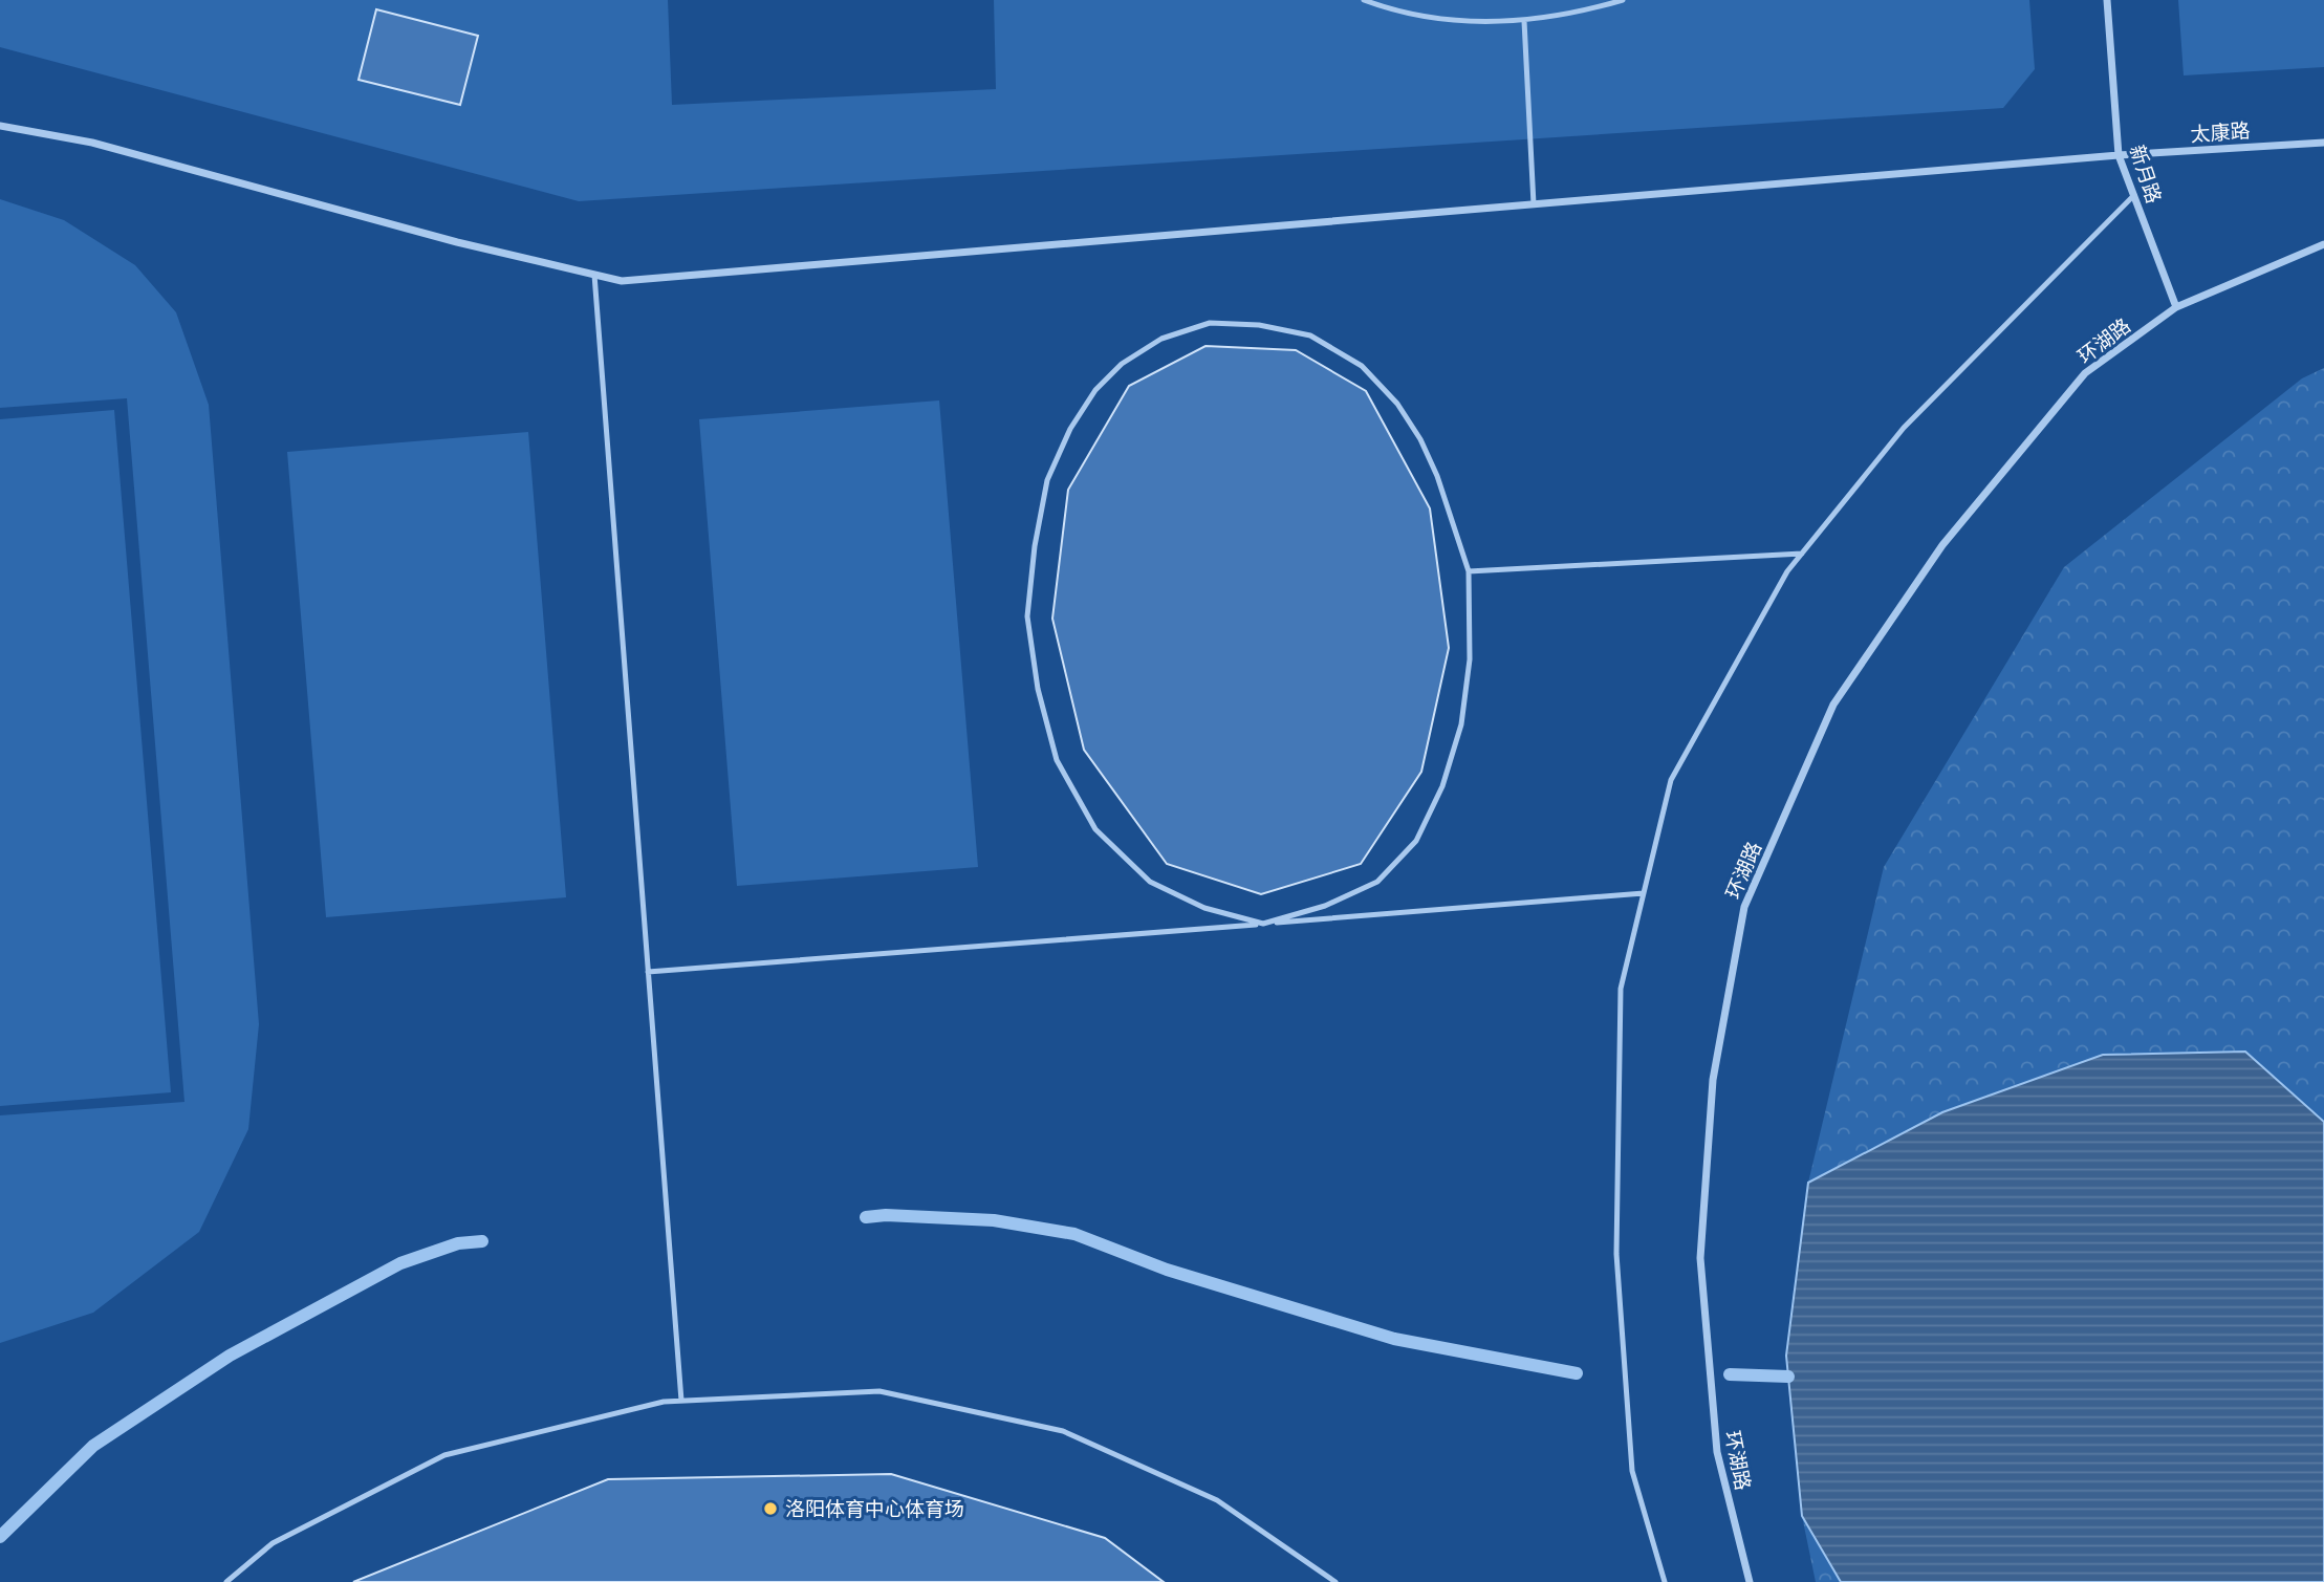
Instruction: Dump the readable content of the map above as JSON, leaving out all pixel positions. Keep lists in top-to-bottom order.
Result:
{
  "streets": {
    "street": ["太康路", "新月路", "环湖路"]
  },
  "crossings": [
    ["太康路", "新月路"],
    ["新月路", "环湖路"]
  ],
  "places": ["洛阳体育中心体育场"]
}
